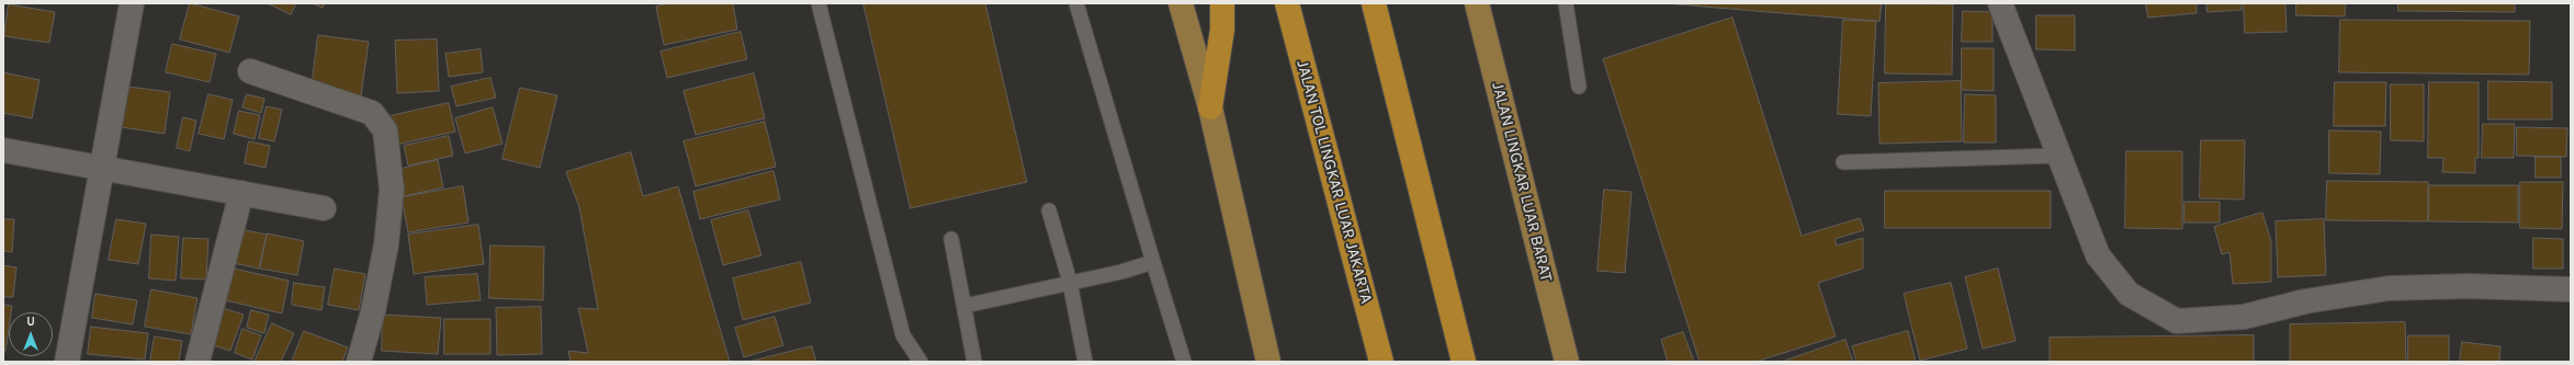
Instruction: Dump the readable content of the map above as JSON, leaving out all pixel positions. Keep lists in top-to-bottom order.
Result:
{
  "streets": {
    "highway": ["JALAN TOL LINGKAR LUAR JAKARTA"],
    "main road": ["JALAN LINGKAR LUAR BARAT"]
  },
  "north": "top"
}
